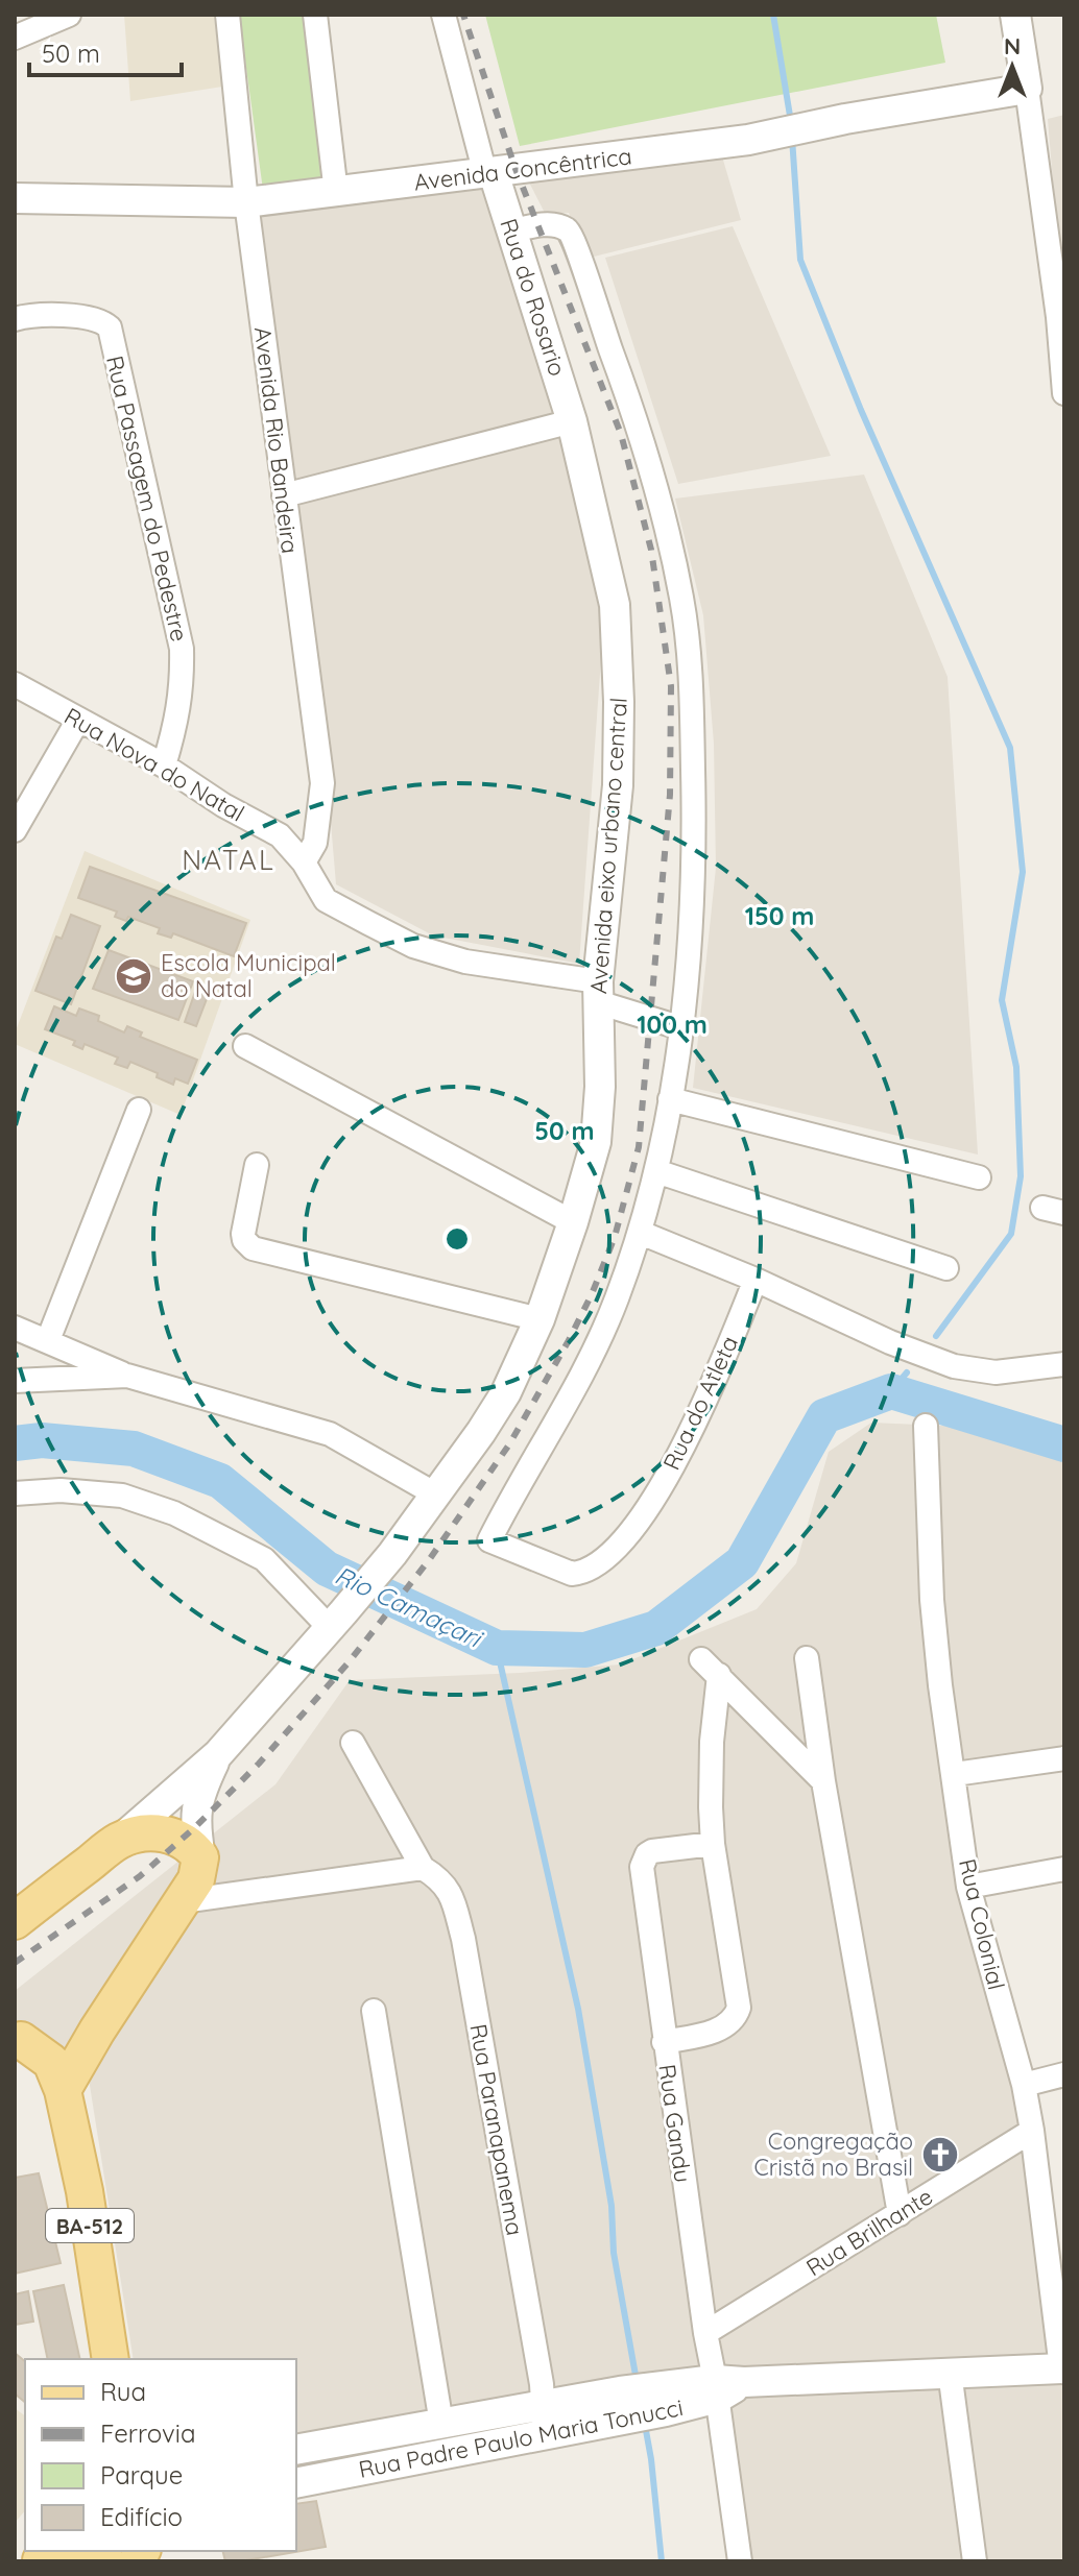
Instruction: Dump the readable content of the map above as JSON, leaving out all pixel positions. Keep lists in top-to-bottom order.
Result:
{
  "streets": {
    "main road": ["BA-512"],
    "street": [
      "Avenida Concêntrica",
      "Rua do Rosario",
      "Avenida Rio Bandeira",
      "Rua Passagem do Pedestre",
      "Rua Nova do Natal",
      "Avenida eixo urbano central",
      "Rua do Atleta",
      "Rua Colonial",
      "Rua Gandu",
      "Rua Paranapanema",
      "Rua Brilhante",
      "Rua Padre Paulo Maria Tonucci"
    ]
  },
  "crossings": [
    ["Avenida Concêntrica", "Rua do Rosario"],
    ["Avenida Concêntrica", "Avenida Rio Bandeira"],
    ["Rua do Rosario", "Avenida eixo urbano central"],
    ["Avenida Rio Bandeira", "Rua Nova do Natal"],
    ["Rua Passagem do Pedestre", "Rua Nova do Natal"],
    ["Rua Nova do Natal", "Avenida eixo urbano central"],
    ["Rua Colonial", "Rua Brilhante"],
    ["Rua Colonial", "Rua Padre Paulo Maria Tonucci"],
    ["Rua Gandu", "Rua Brilhante"],
    ["Rua Gandu", "Rua Padre Paulo Maria Tonucci"],
    ["Rua Paranapanema", "Rua Padre Paulo Maria Tonucci"]
  ],
  "districts": ["NATAL"],
  "water": ["Rio Camaçari"],
  "places": {
    "school or university": ["Escola Municipal do Natal"],
    "church": ["Congregação Cristã no Brasil"]
  },
  "legend": [
    "Rua",
    "Ferrovia",
    "Parque",
    "Edifício"
  ],
  "scale_bar": "50 m",
  "north": "top",
  "rings": ["150 m", "100 m", "50 m"]
}
